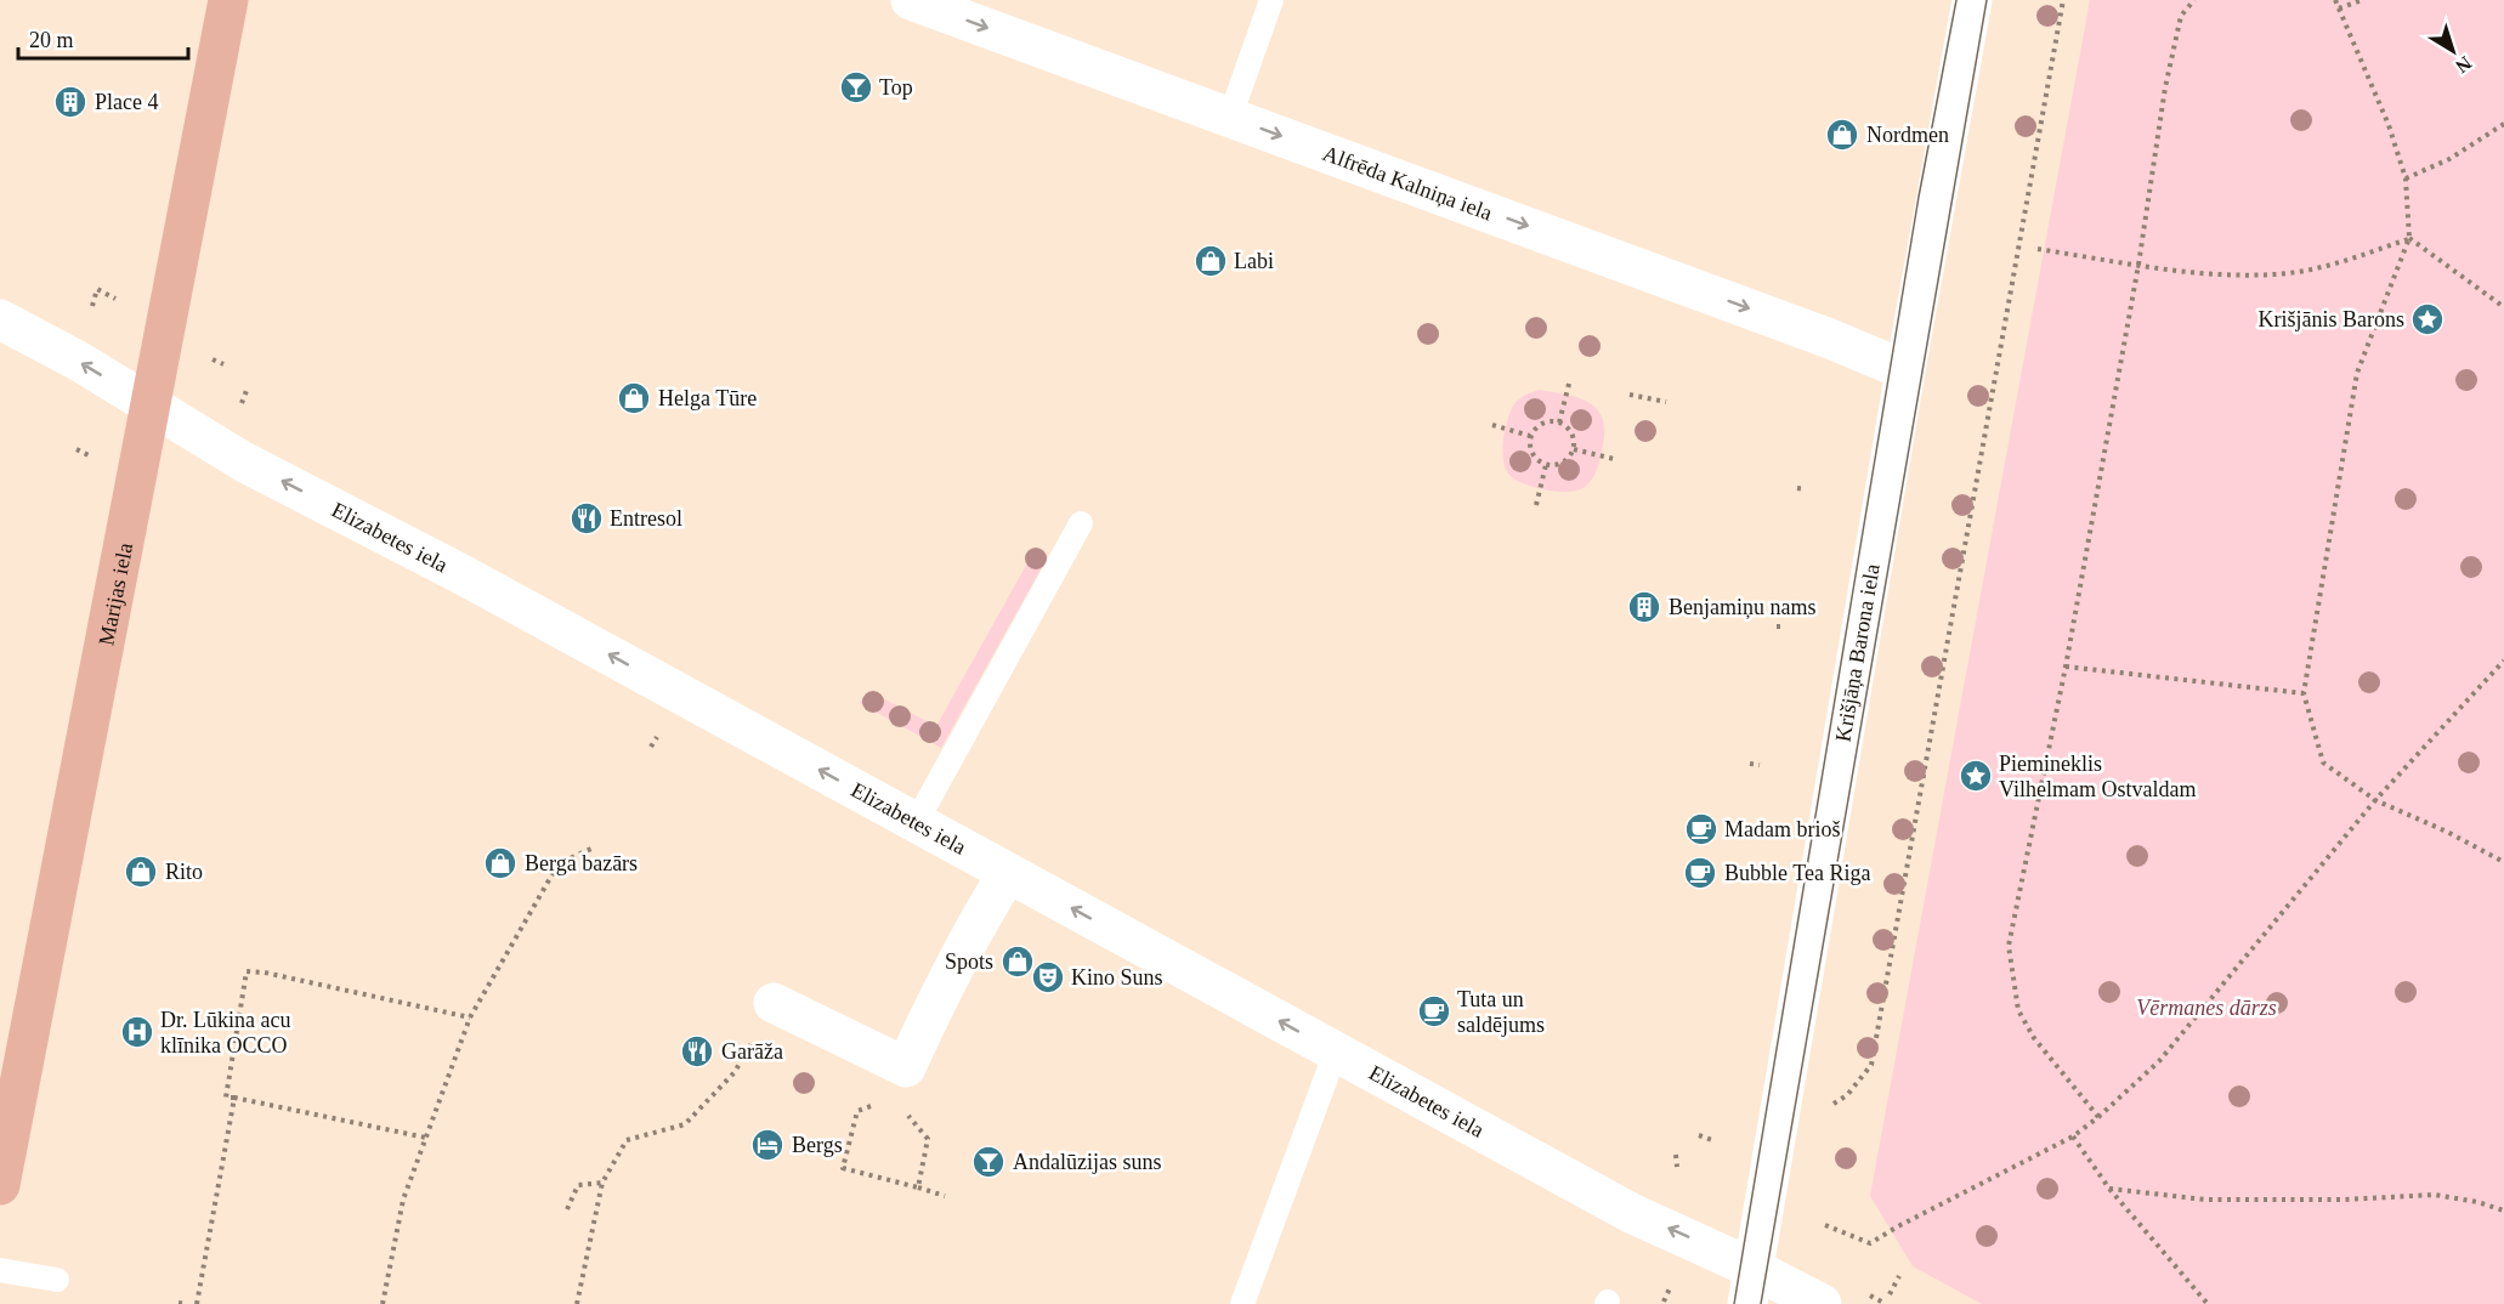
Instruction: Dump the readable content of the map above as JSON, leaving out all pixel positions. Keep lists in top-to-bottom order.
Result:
{
  "streets": {
    "main road": ["Marijas iela"],
    "street": ["Alfrēda Kalniņa iela", "Elizabetes iela", "Krišjāņa Barona iela"]
  },
  "crossings": [
    ["Alfrēda Kalniņa iela", "Krišjāņa Barona iela"],
    ["Elizabetes iela", "Marijas iela"],
    ["Elizabetes iela", "Krišjāņa Barona iela"]
  ],
  "one_way": ["Alfrēda Kalniņa iela", "Elizabetes iela"],
  "parks": ["Vērmanes dārzs"],
  "places": {
    "bar": ["Top", "Andalūzijas suns"],
    "building": ["Place 4", "Benjamiņu nams"],
    "shop": [
      "Nordmen",
      "Labi",
      "Helga Tūre",
      "Berga bazārs",
      "Rito",
      "Spots"
    ],
    "place": ["Krišjānis Barons", "Piemineklis Vilhelmam Ostvaldam"],
    "restaurant": ["Entresol", "Garāža"],
    "cafe": ["Madam brioš", "Bubble Tea Riga", "Tuta un saldējums"],
    "theatre": ["Kino Suns"],
    "hospital": ["Dr. Lūkina acu klīnika OCCO"],
    "hotel": ["Bergs"]
  },
  "scale_bar": "20 m",
  "north": "bottom right"
}
